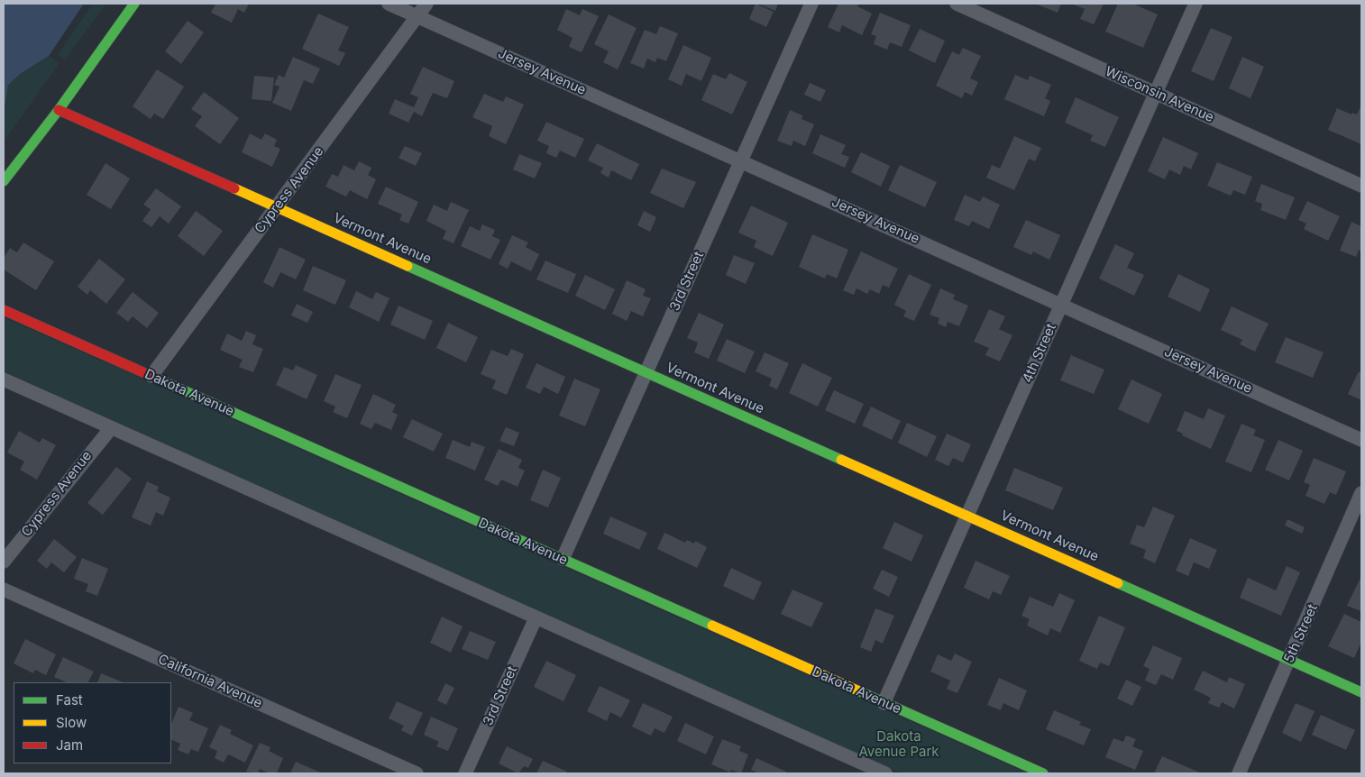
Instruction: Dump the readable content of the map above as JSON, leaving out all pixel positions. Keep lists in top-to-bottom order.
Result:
{
  "streets": {
    "street": [
      "Jersey Avenue",
      "Wisconsin Avenue",
      "Cypress Avenue",
      "Vermont Avenue",
      "3rd Street",
      "4th Street",
      "Dakota Avenue",
      "5th Street",
      "California Avenue"
    ]
  },
  "crossings": [
    ["Jersey Avenue", "Cypress Avenue"],
    ["Jersey Avenue", "3rd Street"],
    ["Jersey Avenue", "4th Street"],
    ["Wisconsin Avenue", "4th Street"],
    ["Cypress Avenue", "Vermont Avenue"],
    ["Cypress Avenue", "Dakota Avenue"],
    ["Vermont Avenue", "3rd Street"],
    ["Vermont Avenue", "4th Street"],
    ["Vermont Avenue", "5th Street"],
    ["3rd Street", "Dakota Avenue"],
    ["4th Street", "Dakota Avenue"]
  ],
  "parks": ["Dakota Avenue Park"],
  "legend": ["Fast", "Slow", "Jam"]
}
